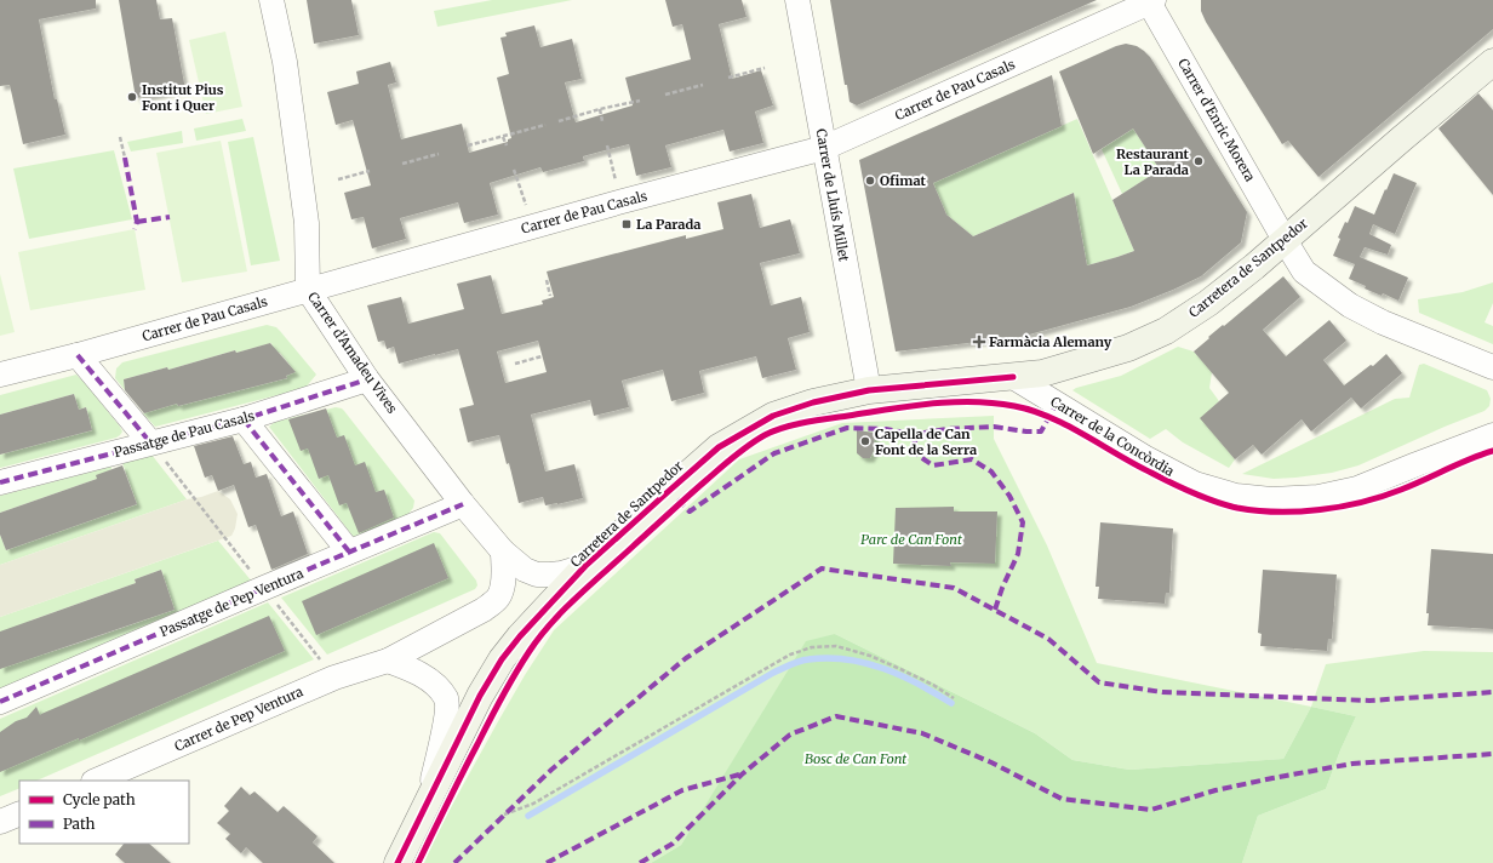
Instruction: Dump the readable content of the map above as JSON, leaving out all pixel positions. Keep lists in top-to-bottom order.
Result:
{
  "streets": {
    "street": [
      "Carrer de Pau Casals",
      "Carrer d'Enric Morera",
      "Carrer de Lluís Millet",
      "Carretera de Santpedor",
      "Carrer d'Amadeu Vives",
      "Passatge de Pau Casals",
      "Carrer de la Concòrdia",
      "Passatge de Pep Ventura",
      "Carrer de Pep Ventura"
    ]
  },
  "crossings": [
    ["Carrer de Pau Casals", "Carrer d'Enric Morera"],
    ["Carrer de Pau Casals", "Carrer de Lluís Millet"],
    ["Carrer de Pau Casals", "Carrer d'Amadeu Vives"],
    ["Carrer d'Enric Morera", "Carretera de Santpedor"],
    ["Carrer de Lluís Millet", "Carretera de Santpedor"],
    ["Carretera de Santpedor", "Carrer d'Amadeu Vives"],
    ["Carretera de Santpedor", "Carrer de la Concòrdia"],
    ["Carrer d'Amadeu Vives", "Passatge de Pau Casals"],
    ["Carrer d'Amadeu Vives", "Passatge de Pep Ventura"],
    ["Carrer d'Amadeu Vives", "Carrer de Pep Ventura"]
  ],
  "parks": ["Parc de Can Font", "Bosc de Can Font"],
  "places": {
    "other": [
      "Institut Pius Font i Quer",
      "Restaurant La Parada",
      "Ofimat",
      "Capella de Can Font de la Serra"
    ],
    "transit": ["La Parada"],
    "health": ["Farmàcia Alemany"]
  },
  "legend": ["Cycle path", "Path"]
}
